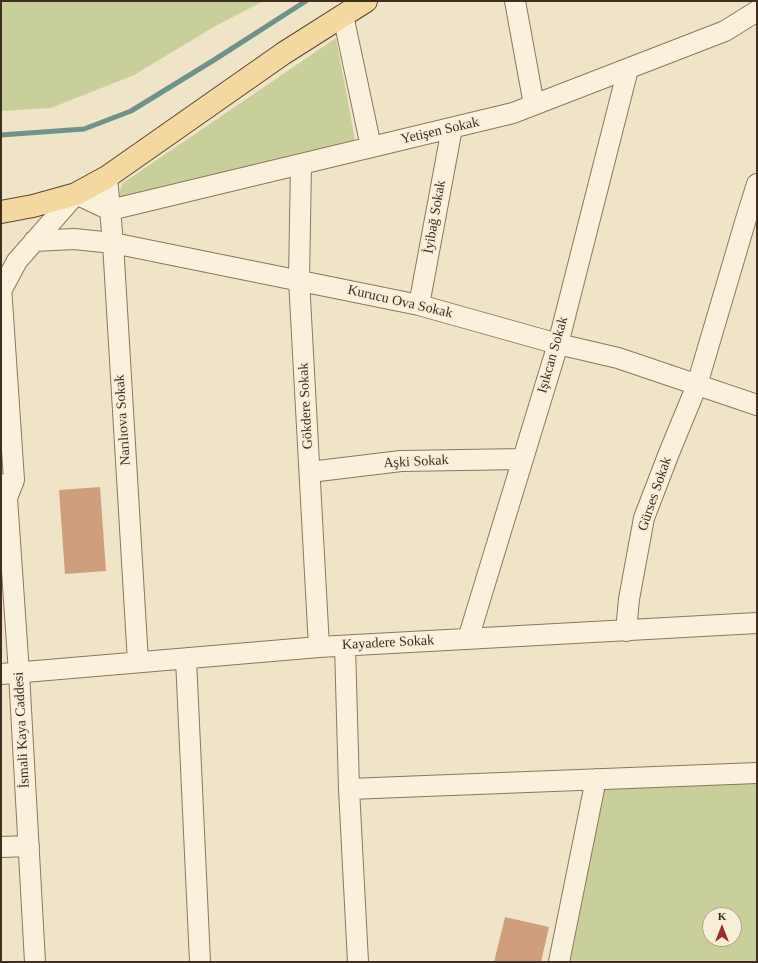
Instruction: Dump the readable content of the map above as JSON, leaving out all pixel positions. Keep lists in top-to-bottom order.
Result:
{
  "streets": {
    "street": [
      "Yetişen Sokak",
      "İyibağ Sokak",
      "Kurucu Ova Sokak",
      "Işıkcan Sokak",
      "Gökdere Sokak",
      "Narılıova Sokak",
      "Aşki Sokak",
      "Gürses Sokak",
      "Kayadere Sokak",
      "İsmali Kaya Caddesi"
    ]
  },
  "crossings": [
    ["Yetişen Sokak", "İyibağ Sokak"],
    ["Yetişen Sokak", "Işıkcan Sokak"],
    ["Yetişen Sokak", "Gökdere Sokak"],
    ["Yetişen Sokak", "Narılıova Sokak"],
    ["İyibağ Sokak", "Kurucu Ova Sokak"],
    ["Kurucu Ova Sokak", "Işıkcan Sokak"],
    ["Kurucu Ova Sokak", "Gökdere Sokak"],
    ["Kurucu Ova Sokak", "Narılıova Sokak"],
    ["Kurucu Ova Sokak", "Gürses Sokak"],
    ["Işıkcan Sokak", "Aşki Sokak"],
    ["Işıkcan Sokak", "Kayadere Sokak"],
    ["Gökdere Sokak", "Aşki Sokak"],
    ["Gökdere Sokak", "Kayadere Sokak"],
    ["Narılıova Sokak", "Kayadere Sokak"],
    ["Gürses Sokak", "Kayadere Sokak"],
    ["Kayadere Sokak", "İsmali Kaya Caddesi"]
  ],
  "north": "top"
}
